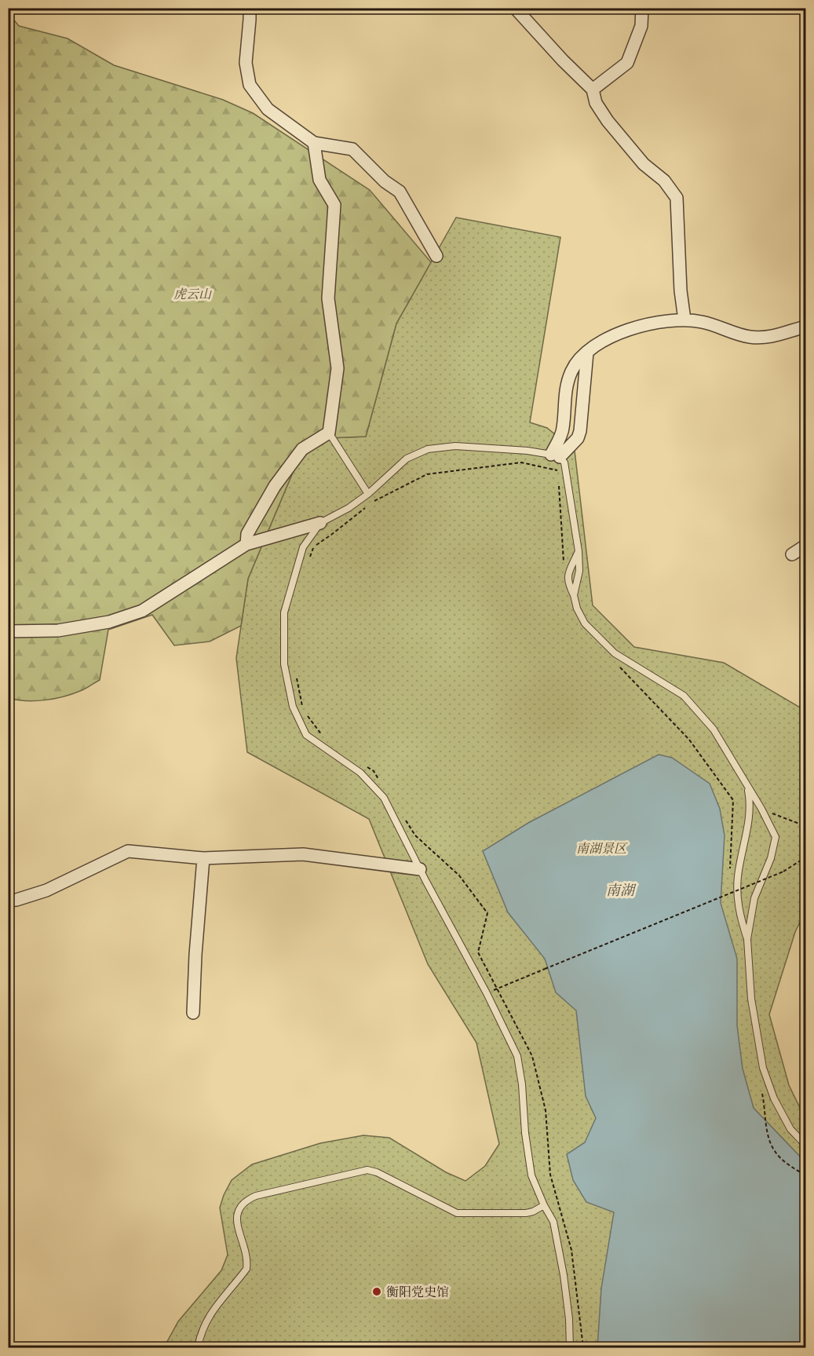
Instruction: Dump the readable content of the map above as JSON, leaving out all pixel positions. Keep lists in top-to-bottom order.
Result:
{
  "water": ["南湖"],
  "parks": ["虎云山", "南湖景区"],
  "places": ["衡阳党史馆"]
}
